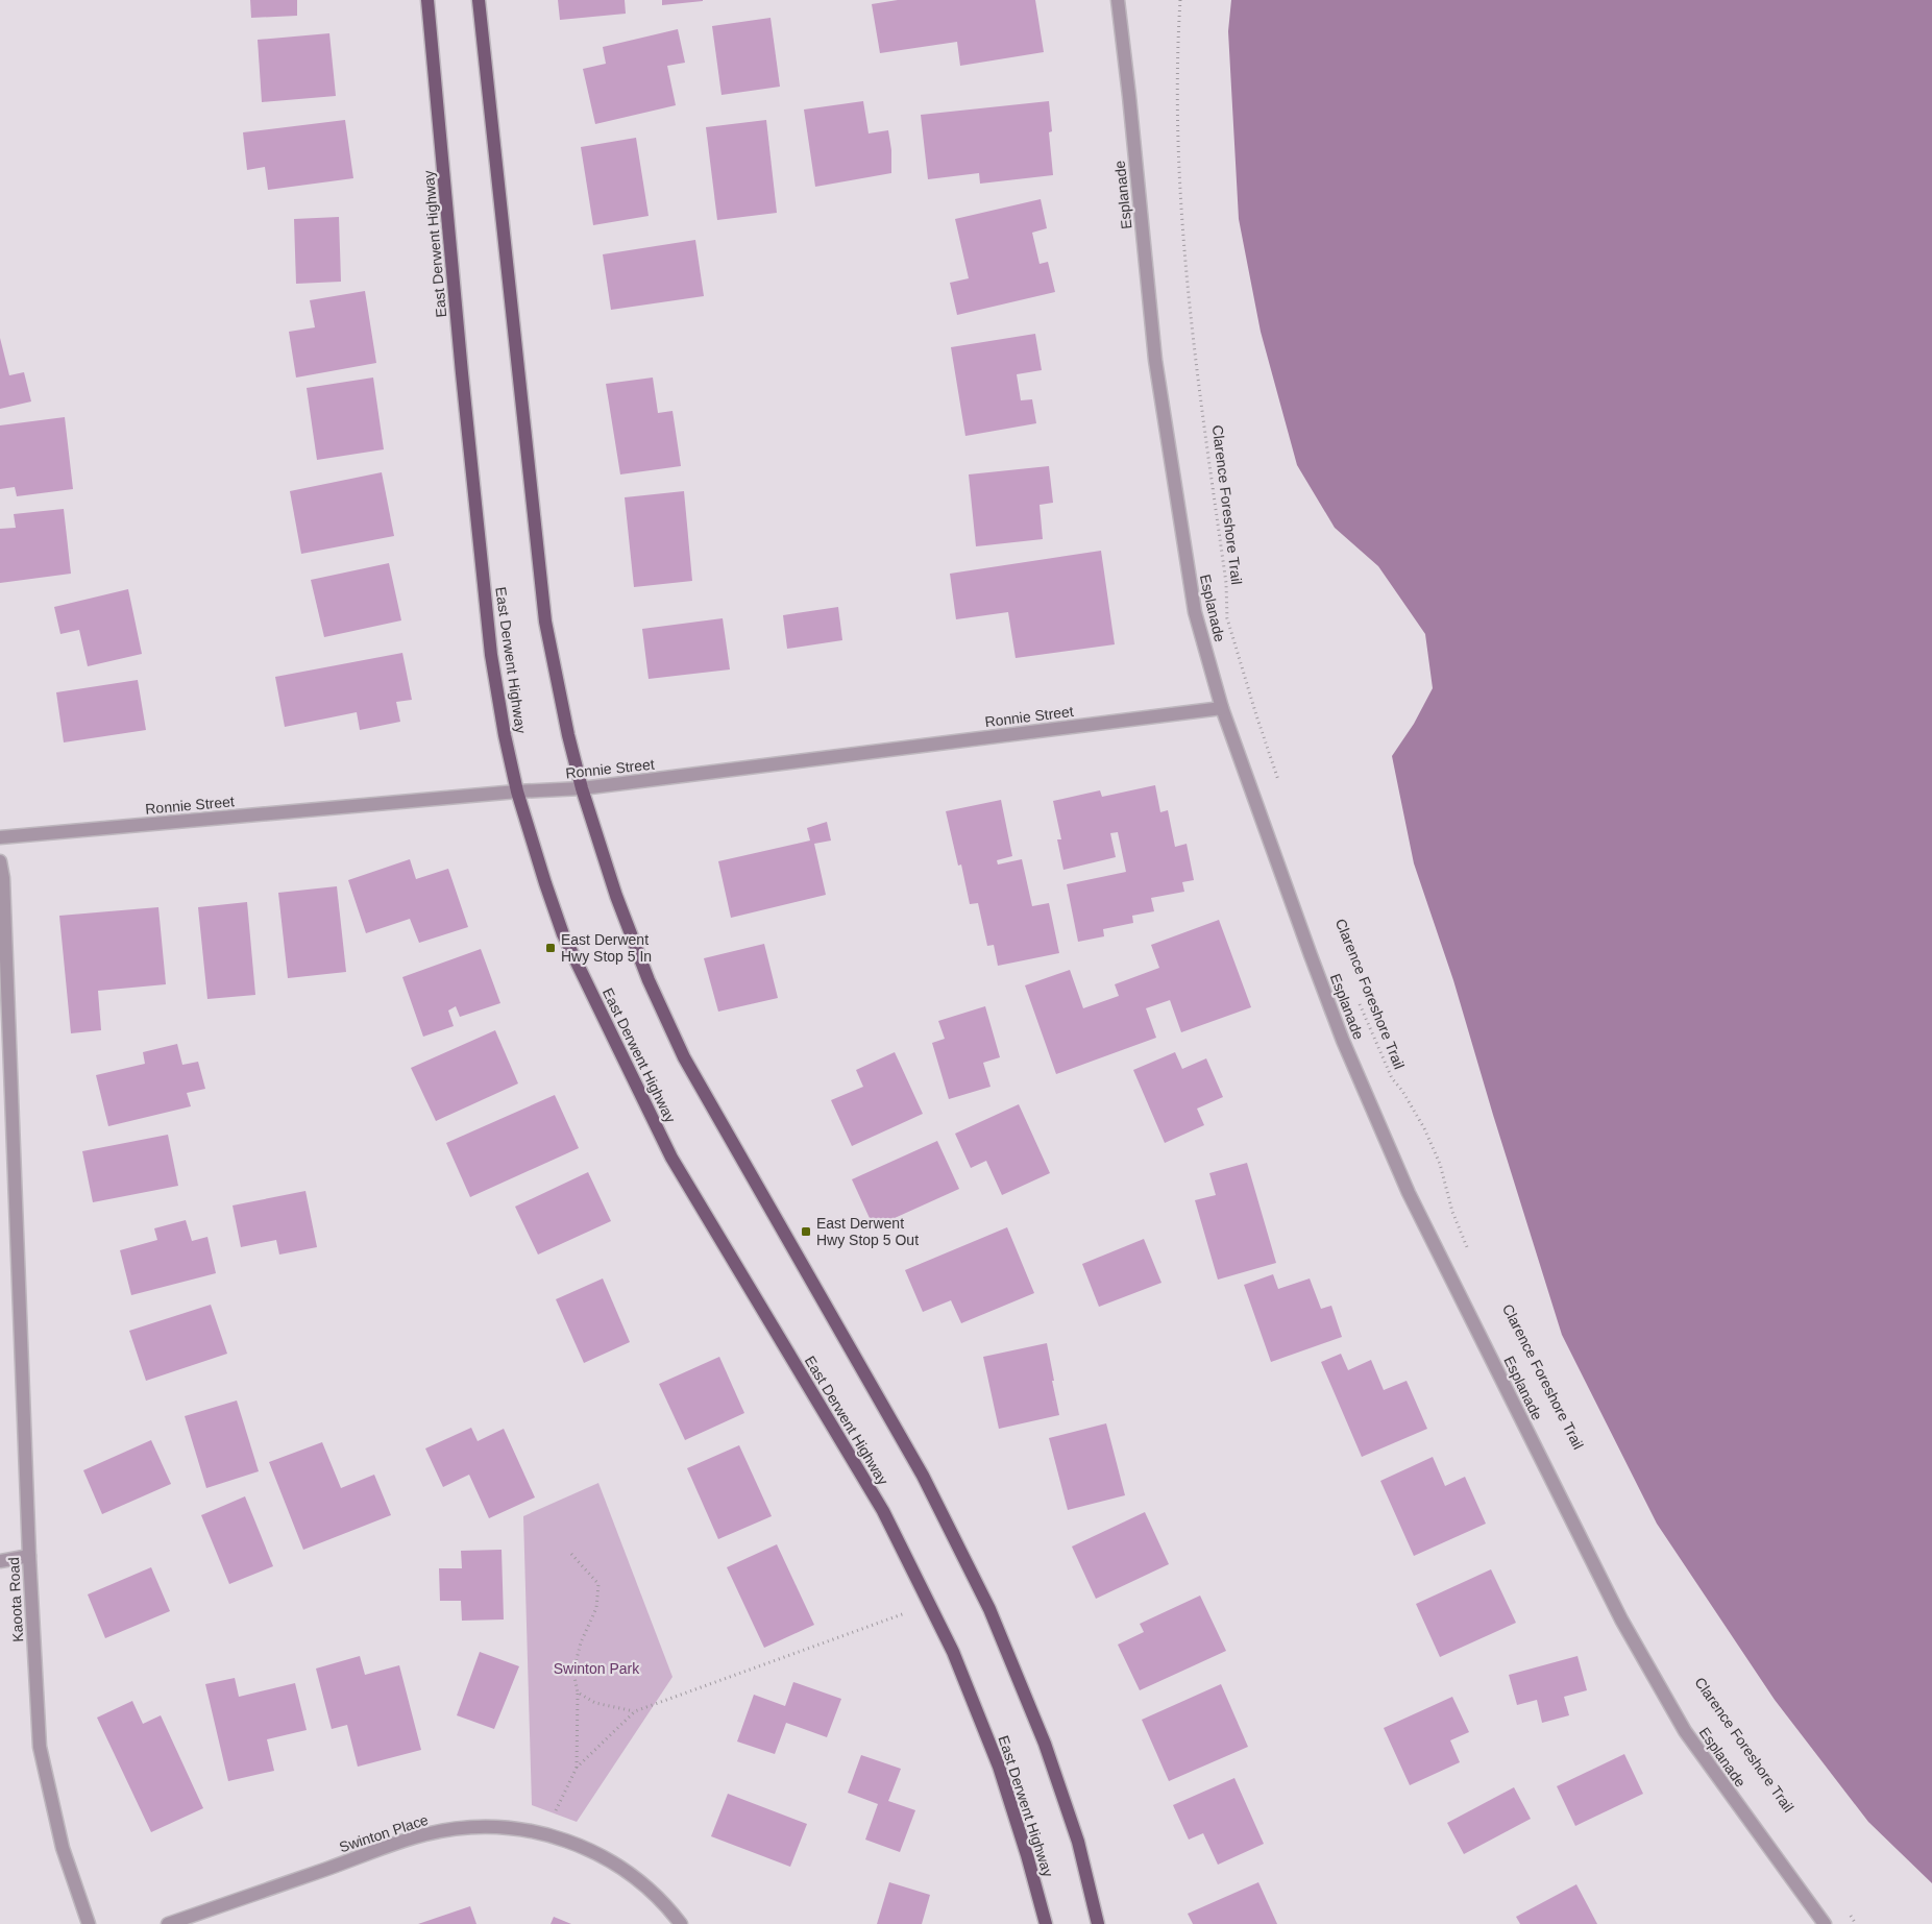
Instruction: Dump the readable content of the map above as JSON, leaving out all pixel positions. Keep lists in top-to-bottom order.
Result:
{
  "streets": {
    "main road": ["East Derwent Highway"],
    "street": [
      "Esplanade",
      "Ronnie Street",
      "Kaoota Road",
      "Swinton Place"
    ],
    "path": ["Clarence Foreshore Trail"]
  },
  "crossings": [
    ["Esplanade", "Ronnie Street"],
    ["East Derwent Highway", "Ronnie Street"]
  ],
  "parks": ["Swinton Park"],
  "places": {
    "transit": ["East Derwent Hwy Stop 5 In", "East Derwent Hwy Stop 5 Out"]
  }
}
